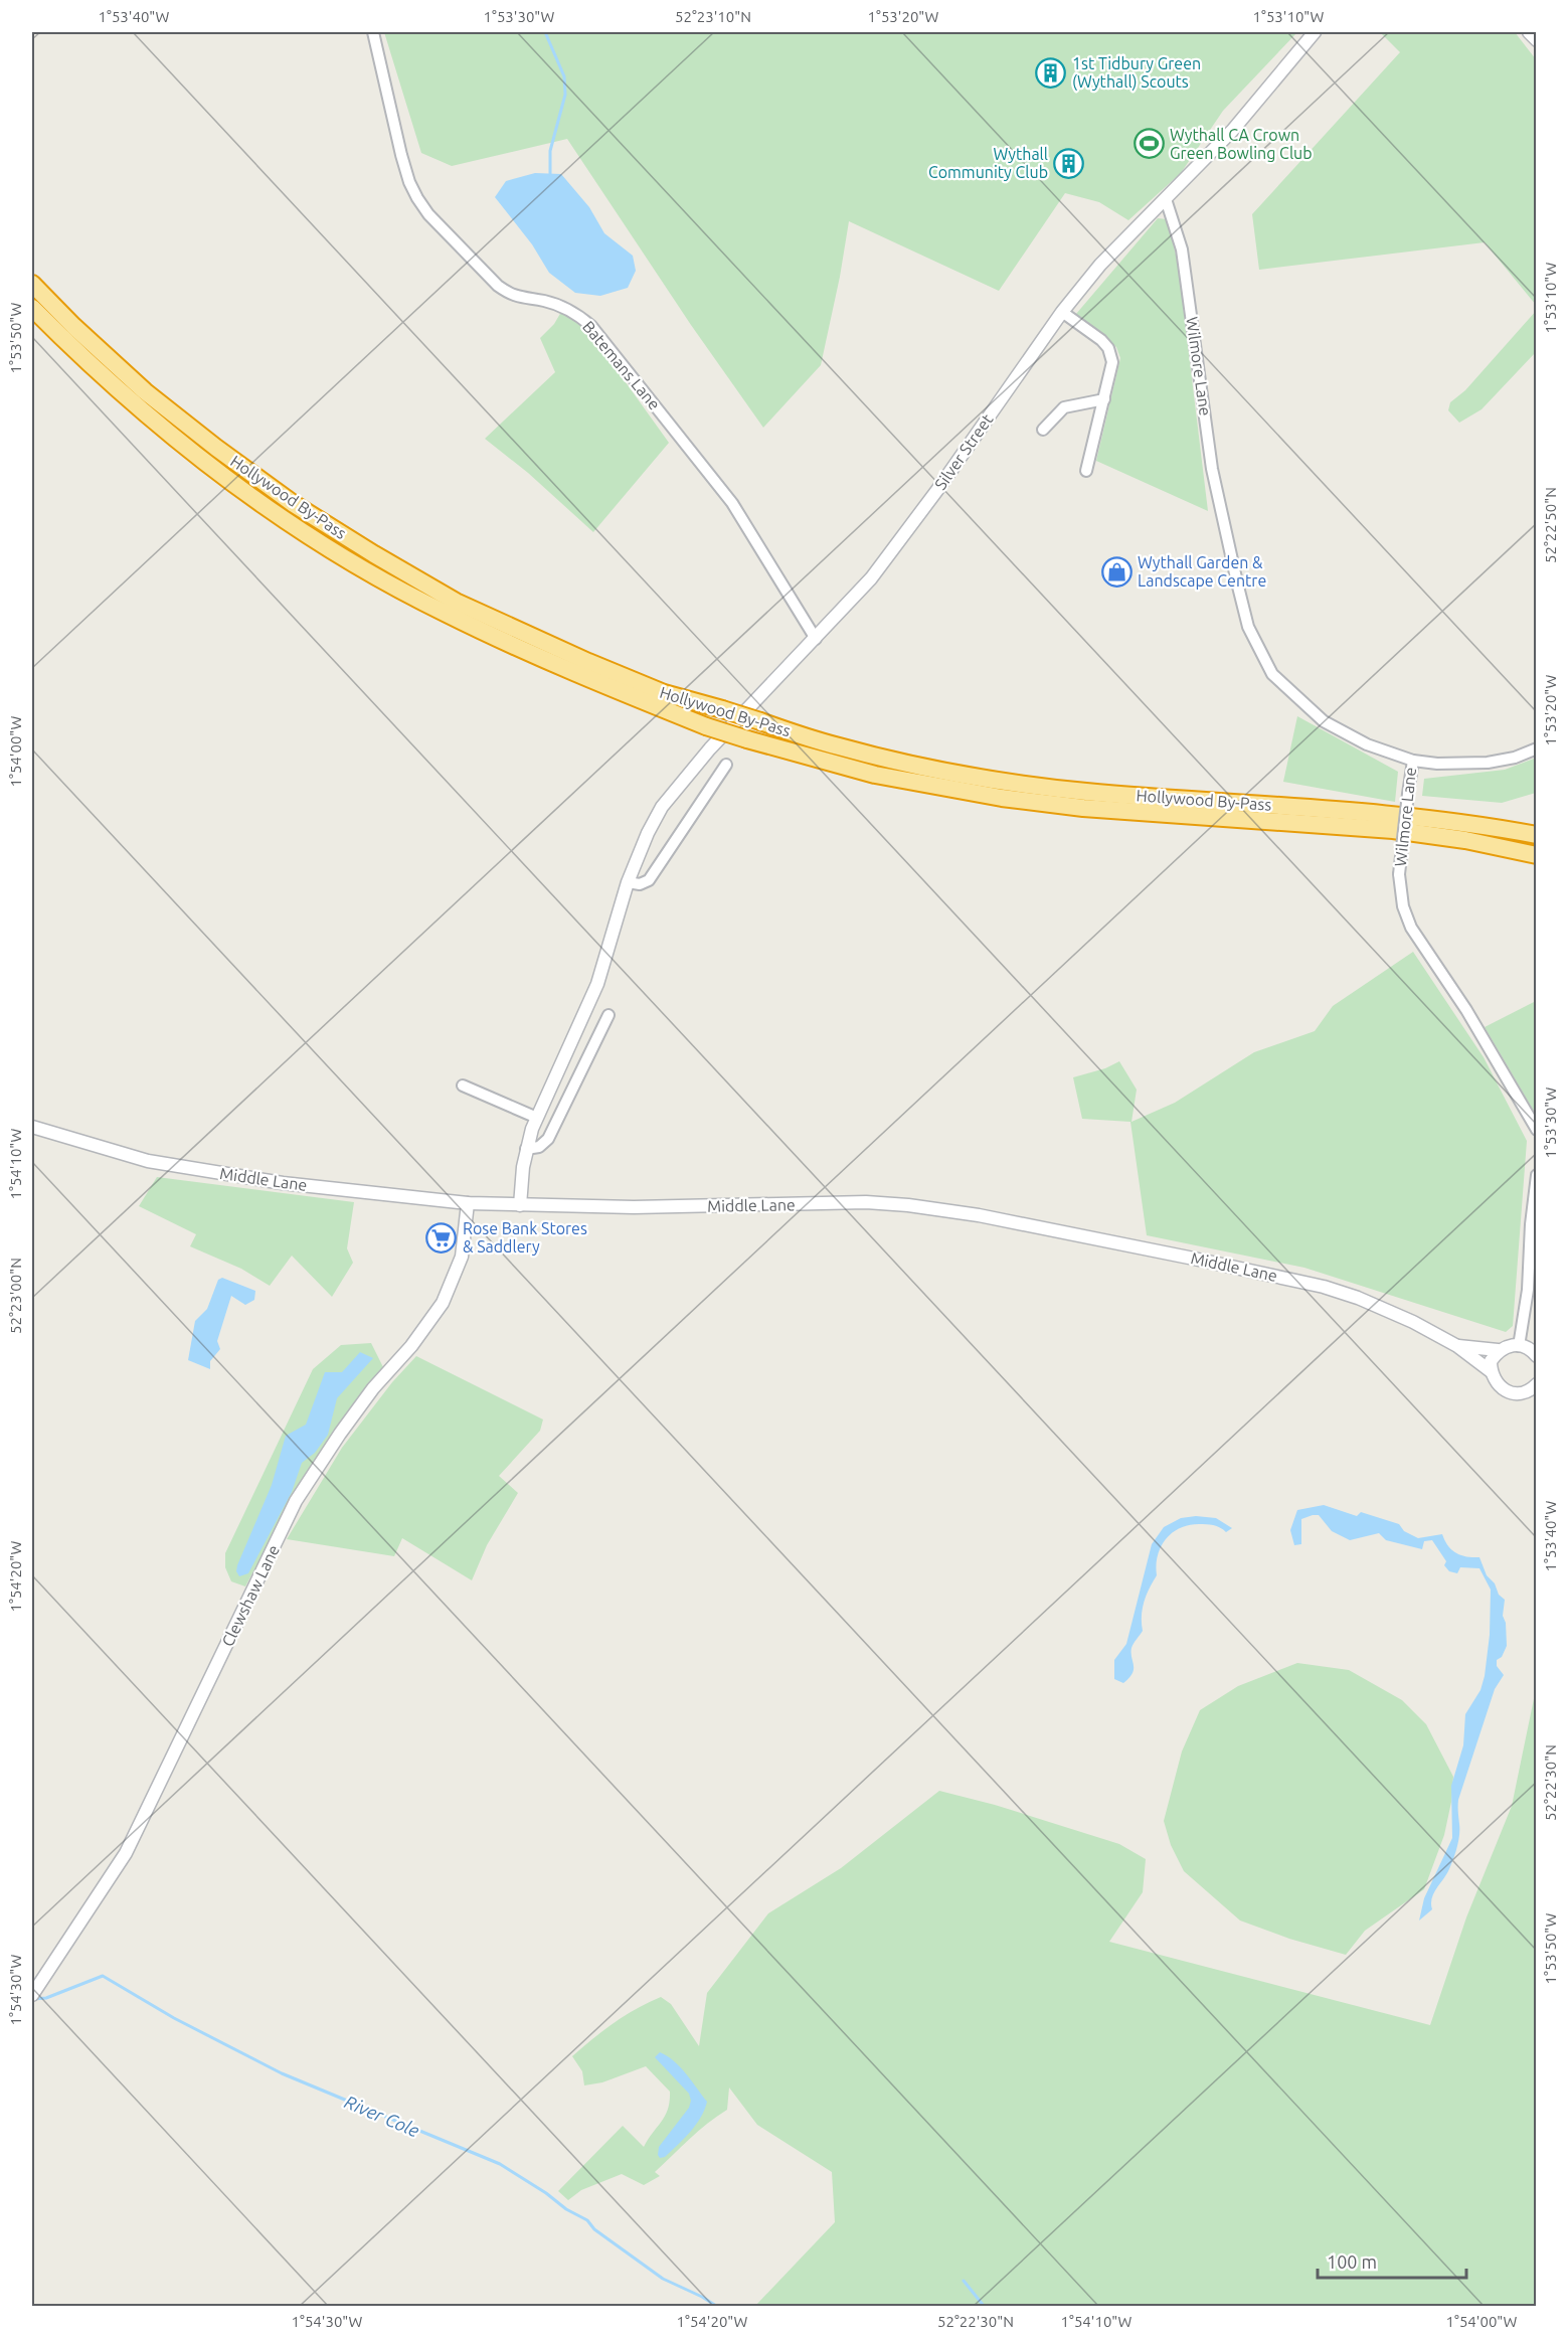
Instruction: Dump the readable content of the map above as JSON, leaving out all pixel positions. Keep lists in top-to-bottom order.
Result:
{
  "streets": {
    "highway": ["Hollywood By-Pass"],
    "street": [
      "Batemans Lane",
      "Wilmore Lane",
      "Silver Street",
      "Middle Lane",
      "Clewshaw Lane"
    ]
  },
  "crossings": [
    ["Batemans Lane", "Silver Street"],
    ["Wilmore Lane", "Silver Street"],
    ["Silver Street", "Middle Lane"],
    ["Middle Lane", "Clewshaw Lane"]
  ],
  "water": ["River Cole"],
  "places": {
    "building": ["1st Tidbury Green (Wythall) Scouts", "Wythall Community Club"],
    "sports": ["Wythall CA Crown Green Bowling Club"],
    "shop": ["Wythall Garden & Landscape Centre"],
    "supermarket": ["Rose Bank Stores & Saddlery"]
  },
  "scale_bar": "100 m",
  "coordinates": [
    "1°53'40\"W",
    "1°53'30\"W",
    "52°23'10\"N",
    "1°53'20\"W",
    "1°53'10\"W",
    "1°53'50\"W",
    "52°22'50\"N",
    "1°54'00\"W",
    "1°54'10\"W",
    "52°23'00\"N",
    "1°54'20\"W",
    "52°22'30\"N",
    "1°54'30\"W"
  ]
}
